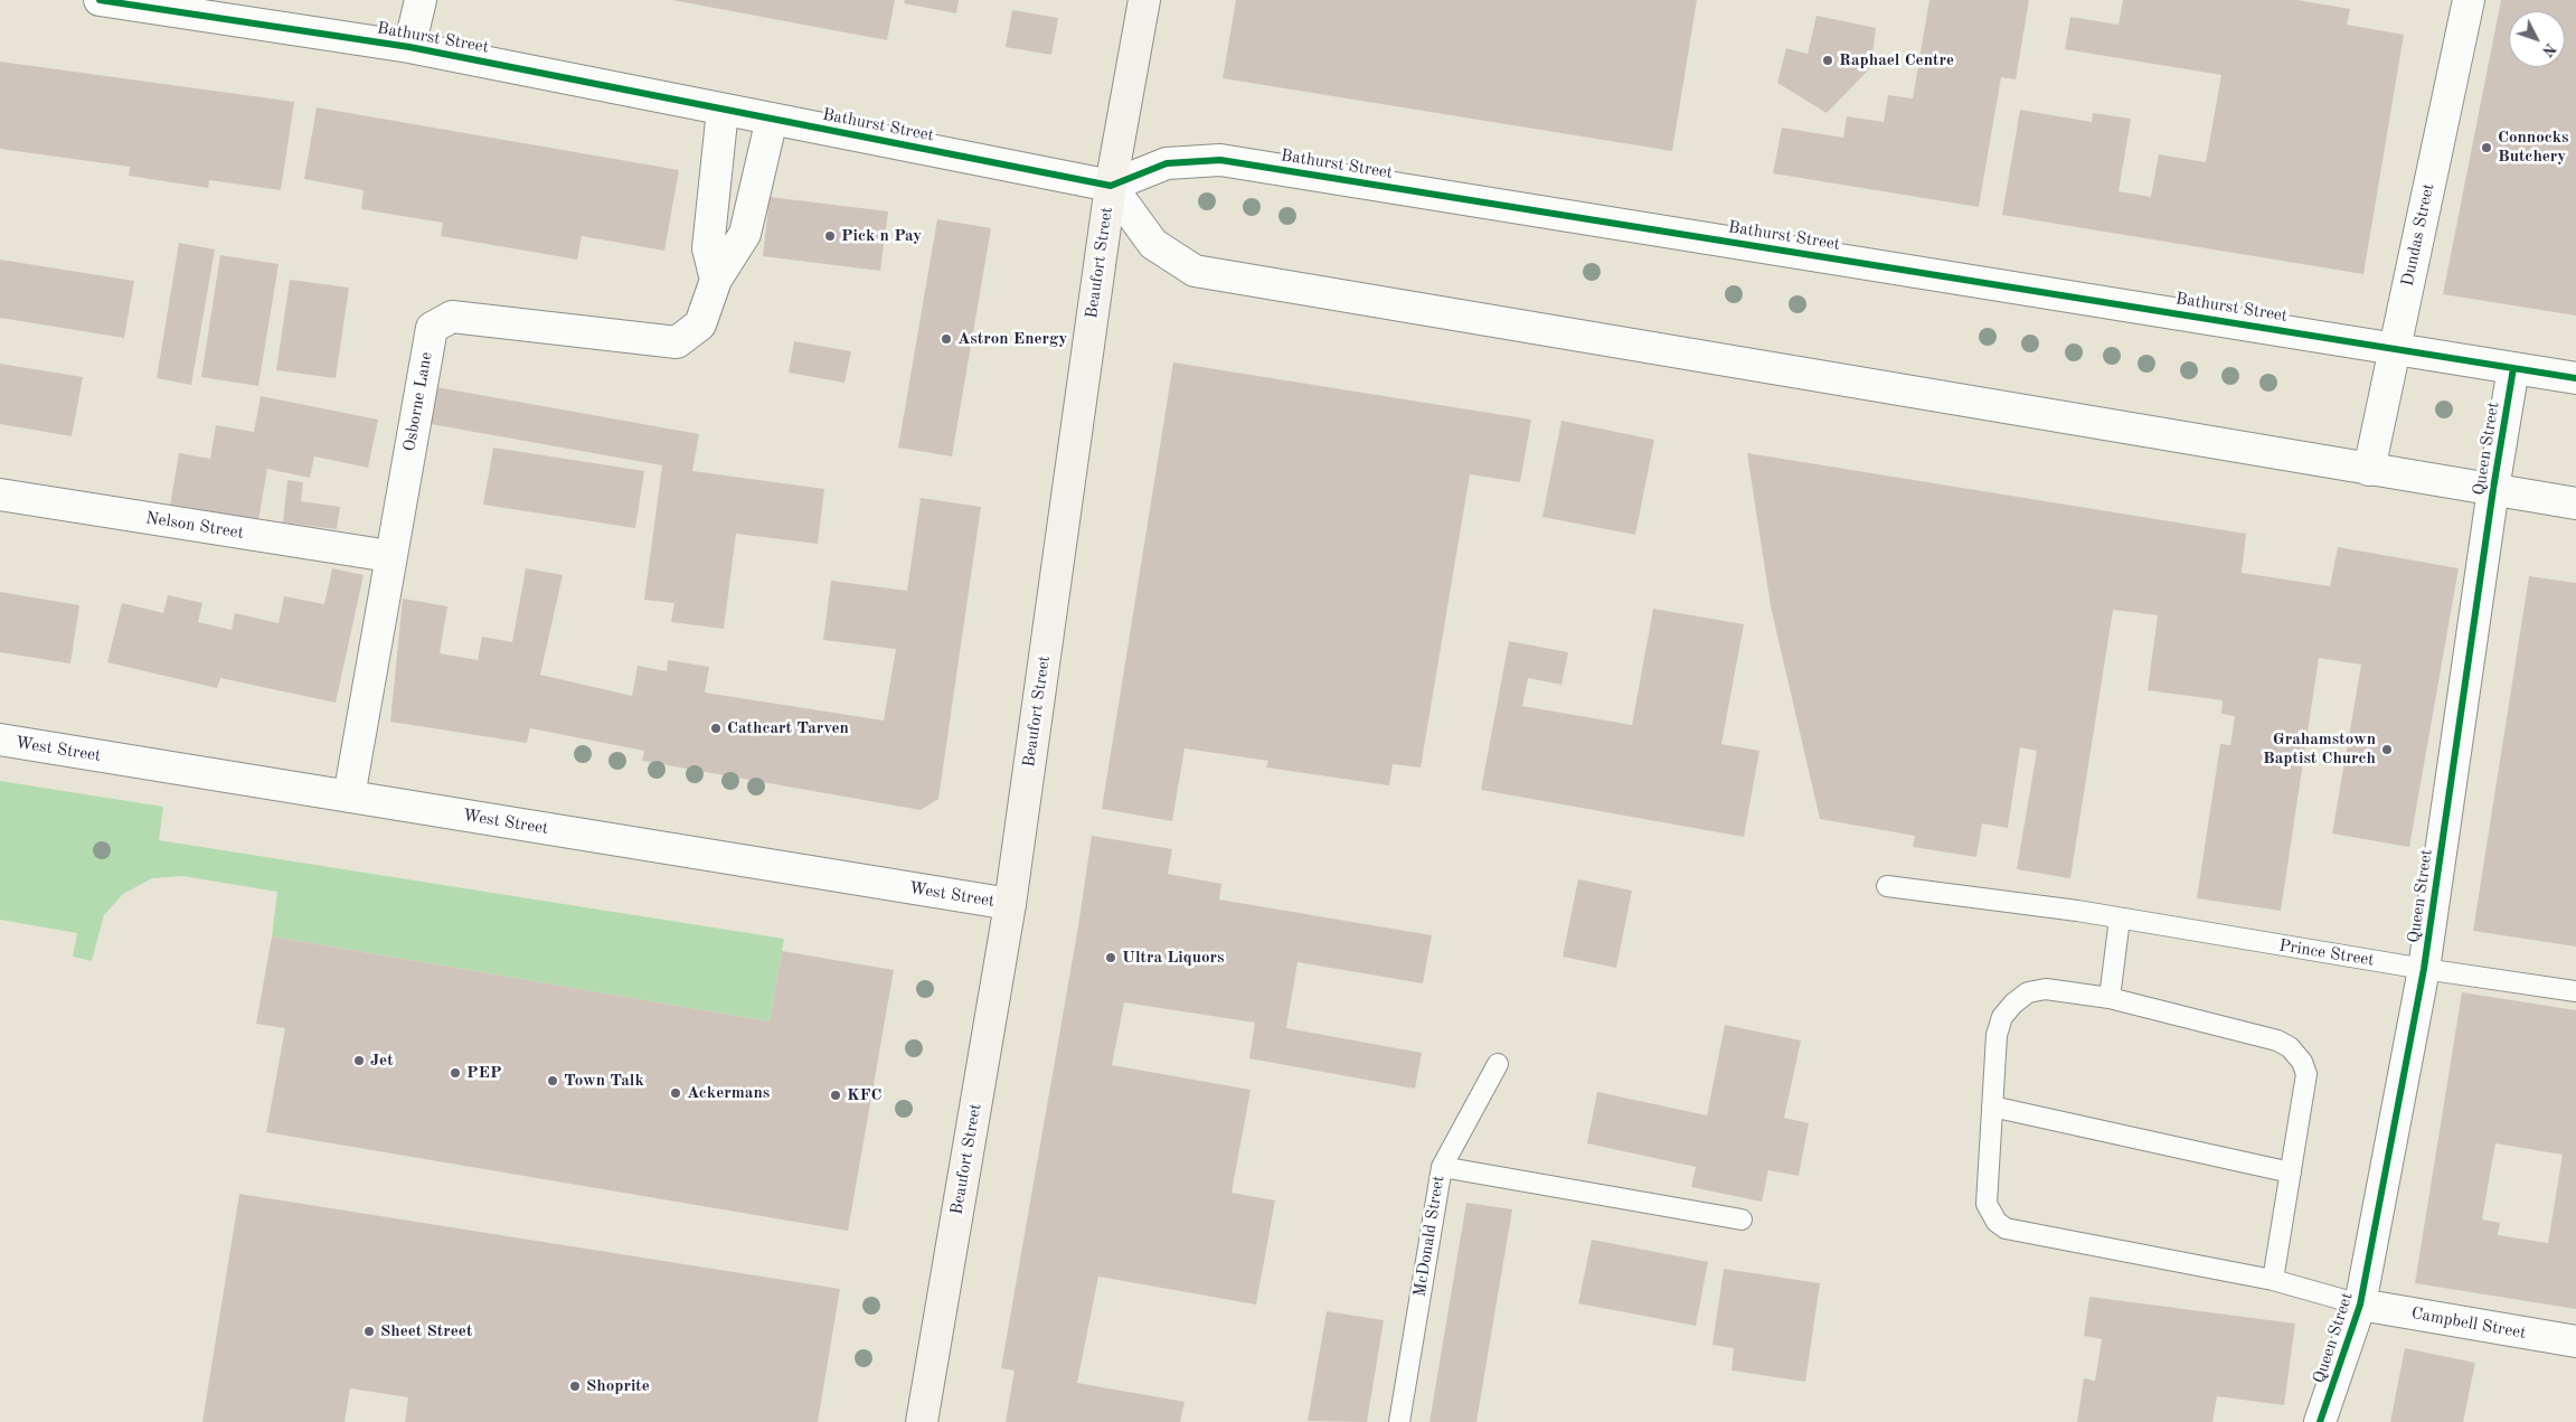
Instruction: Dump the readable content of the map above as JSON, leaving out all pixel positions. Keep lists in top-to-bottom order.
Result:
{
  "streets": {
    "main road": ["Beaufort Street"],
    "street": [
      "Bathurst Street",
      "Dundas Street",
      "Osborne Lane",
      "Queen Street",
      "Nelson Street",
      "West Street",
      "Campbell Street"
    ],
    "lane": ["Prince Street", "McDonald Street"]
  },
  "crossings": [
    ["Bathurst Street", "Dundas Street"],
    ["Bathurst Street", "Beaufort Street"],
    ["Bathurst Street", "Osborne Lane"],
    ["Bathurst Street", "Queen Street"],
    ["Beaufort Street", "West Street"],
    ["Osborne Lane", "Nelson Street"],
    ["Osborne Lane", "West Street"],
    ["Queen Street", "Prince Street"],
    ["Queen Street", "Campbell Street"]
  ],
  "places": [
    "Raphael Centre",
    "Connocks Butchery",
    "Pick n Pay",
    "Astron Energy",
    "Cathcart Tarven",
    "Grahamstown Baptist Church",
    "Ultra Liquors",
    "Jet",
    "PEP",
    "Town Talk",
    "Ackermans",
    "KFC",
    "Sheet Street",
    "Shoprite"
  ],
  "north": "bottom right"
}
